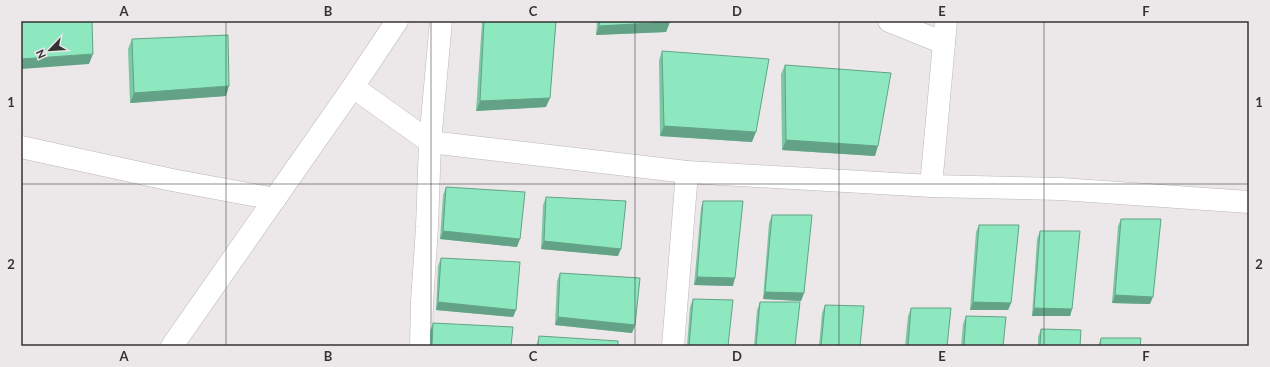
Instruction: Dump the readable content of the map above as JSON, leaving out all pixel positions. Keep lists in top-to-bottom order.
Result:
{
  "north": "bottom left",
  "grid": {
    "columns": [
      "A",
      "B",
      "C",
      "D",
      "E",
      "F"
    ],
    "rows": ["1", "2"]
  }
}
